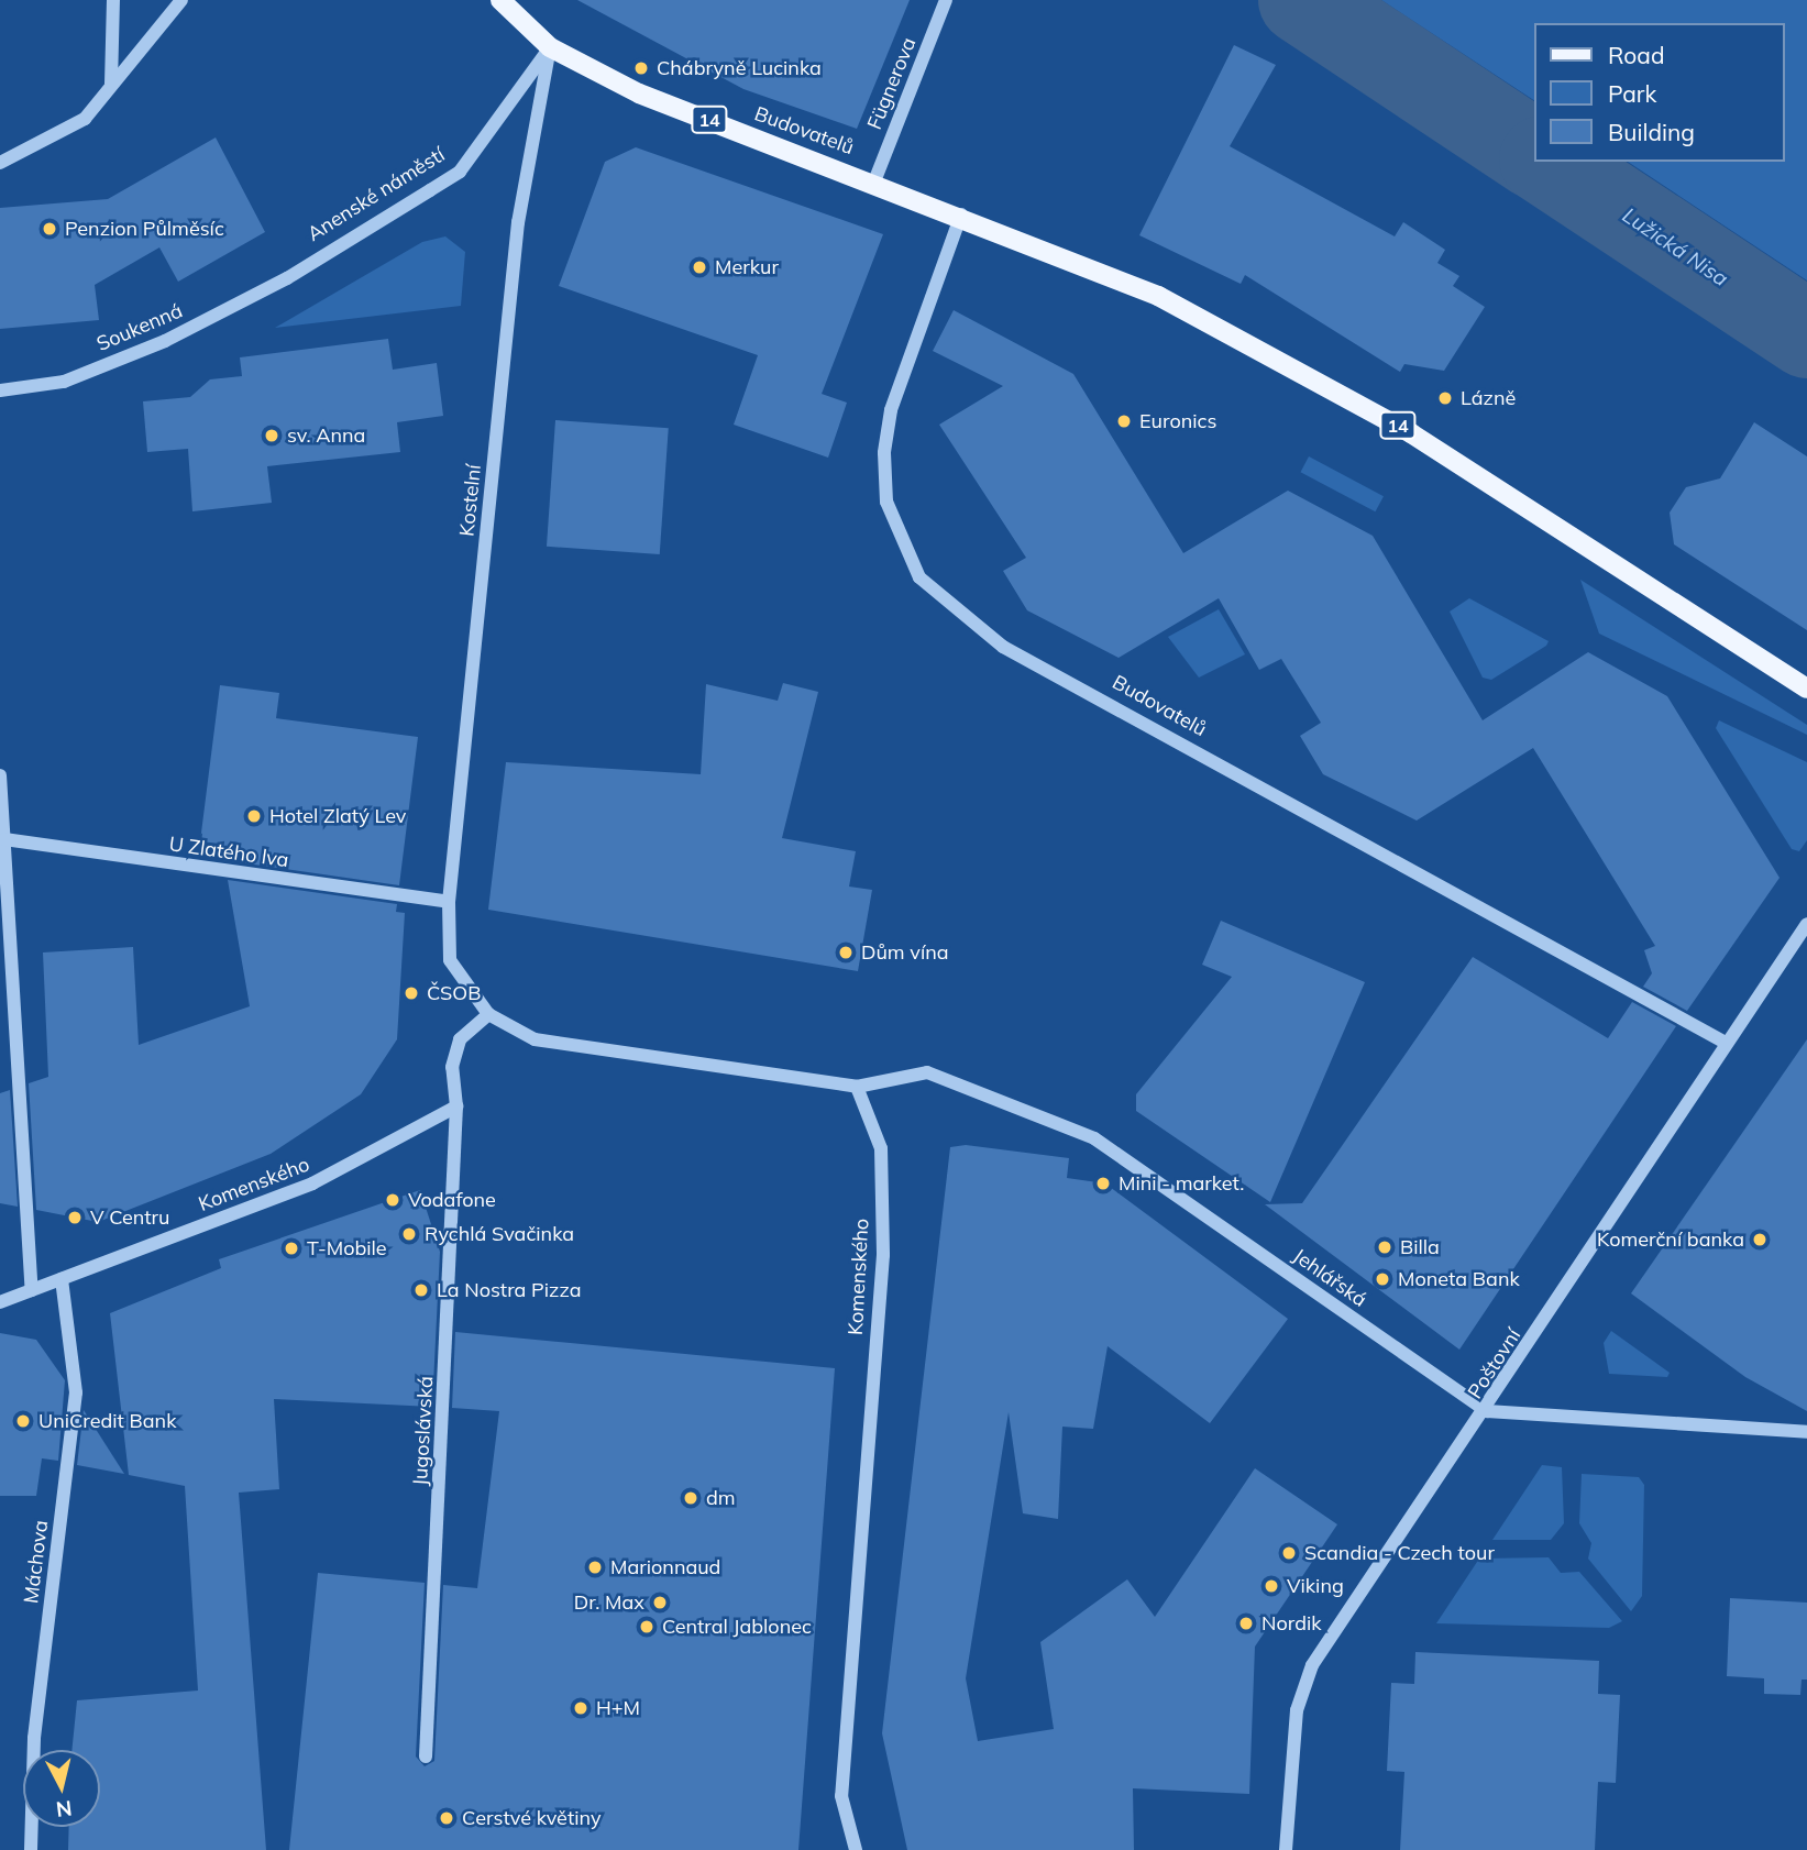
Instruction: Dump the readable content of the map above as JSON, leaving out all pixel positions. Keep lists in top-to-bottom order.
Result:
{
  "streets": {
    "main road": ["14", "Budovatelů"],
    "street": [
      "Fügnerova",
      "Anenské náměstí",
      "Soukenná",
      "Kostelní",
      "U Zlatého lva",
      "Komenského",
      "Jehlářská",
      "Poštovní",
      "Jugoslávská",
      "Máchova"
    ]
  },
  "crossings": [
    ["Fügnerova", "Budovatelů"],
    ["14", "Budovatelů"],
    ["14", "Anenské náměstí"],
    ["14", "Kostelní"],
    ["Budovatelů", "Anenské náměstí"],
    ["Budovatelů", "Kostelní"],
    ["Budovatelů", "Poštovní"],
    ["Anenské náměstí", "Soukenná"],
    ["Anenské náměstí", "Kostelní"],
    ["Kostelní", "U Zlatého lva"],
    ["Komenského", "Jehlářská"],
    ["Komenského", "Jugoslávská"],
    ["Komenského", "Máchova"],
    ["Jehlářská", "Poštovní"]
  ],
  "water": ["Lužická Nisa"],
  "places": [
    "Chábryně Lucinka",
    "Penzion Půlměsíc",
    "Merkur",
    "Lázně",
    "Euronics",
    "sv. Anna",
    "Hotel Zlatý Lev",
    "Dům vína",
    "ČSOB",
    "Mini - market.",
    "Vodafone",
    "V Centru",
    "Rychlá Svačinka",
    "Komerční banka",
    "Billa",
    "T-Mobile",
    "Moneta Bank",
    "La Nostra Pizza",
    "UniCredit Bank",
    "dm",
    "Scandia - Czech tour",
    "Marionnaud",
    "Viking",
    "Dr. Max",
    "Nordik",
    "Central Jablonec",
    "H+M",
    "Сerstvé květiny"
  ],
  "legend": ["Road", "Park", "Building"],
  "north": "bottom"
}
